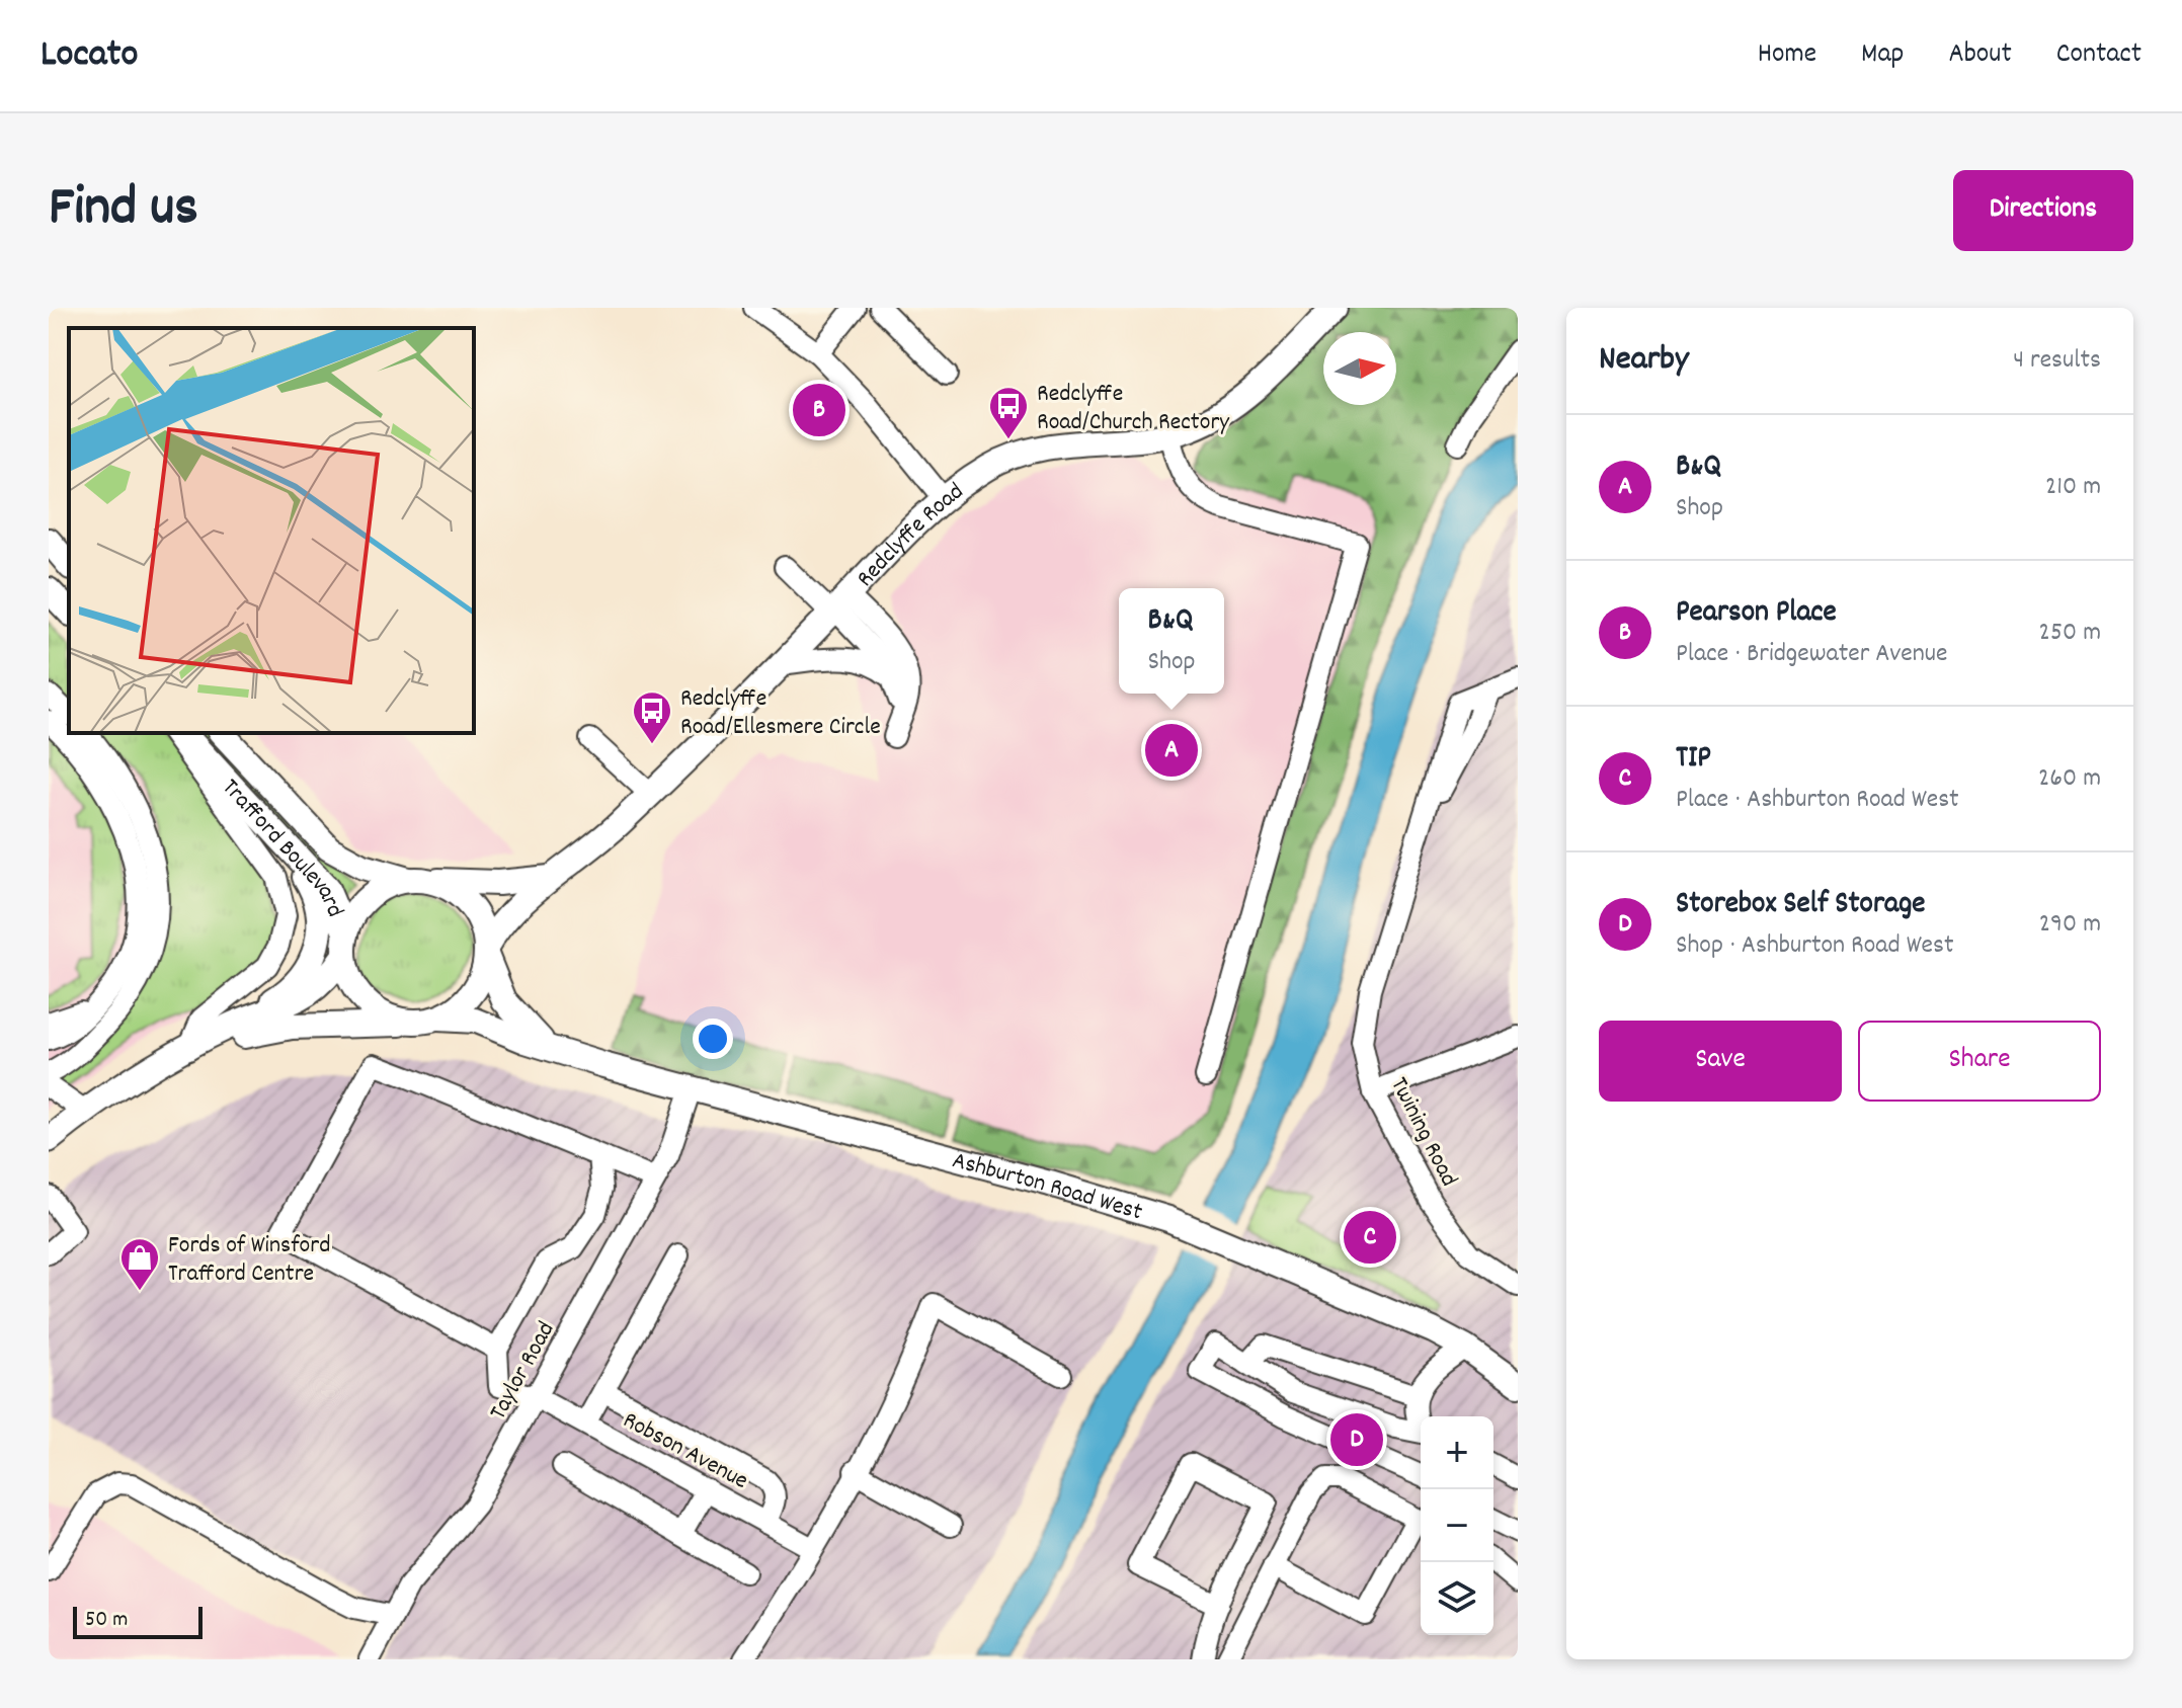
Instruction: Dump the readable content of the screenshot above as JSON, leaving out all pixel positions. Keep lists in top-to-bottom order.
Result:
{
  "streets": {
    "main road": ["Redclyffe Road", "Trafford Boulevard", "Ashburton Road West"],
    "street": ["Twining Road", "Taylor Road", "Robson Avenue"]
  },
  "crossings": [
    ["Redclyffe Road", "Trafford Boulevard"],
    ["Redclyffe Road", "Ashburton Road West"],
    ["Trafford Boulevard", "Ashburton Road West"],
    ["Ashburton Road West", "Taylor Road"],
    ["Taylor Road", "Robson Avenue"]
  ],
  "places": {
    "bus stop": ["Redclyffe Road/Church Rectory", "Redclyffe Road/Ellesmere Circle"],
    "shop": ["Fords of Winsford Trafford Centre"]
  },
  "scale_bar": "50 m",
  "north": "right",
  "page": {
    "header": "Locato",
    "nav": [
      "Home",
      "Map",
      "About",
      "Contact"
    ],
    "title": "Find us",
    "buttons": [
      "Directions",
      ["Save", "Share"]
    ],
    "heading": ["Nearby", "4 results"],
    "pins": [
      "B",
      "A",
      "C",
      "D"
    ],
    "list": [
      {
        "mark": "A",
        "name": "B&Q",
        "note": "Shop",
        "value": "210 m"
      },
      {
        "mark": "B",
        "name": "Pearson Place",
        "note": "Place · Bridgewater Avenue",
        "value": "250 m"
      },
      {
        "mark": "C",
        "name": "TIP",
        "note": "Place · Ashburton Road West",
        "value": "260 m"
      },
      {
        "mark": "D",
        "name": "Storebox Self Storage",
        "note": "Shop · Ashburton Road West",
        "value": "290 m"
      }
    ],
    "popup": ["B&Q", "Shop"],
    "map_buttons": ["+", "−"],
    "scale": "50 m"
  }
}
